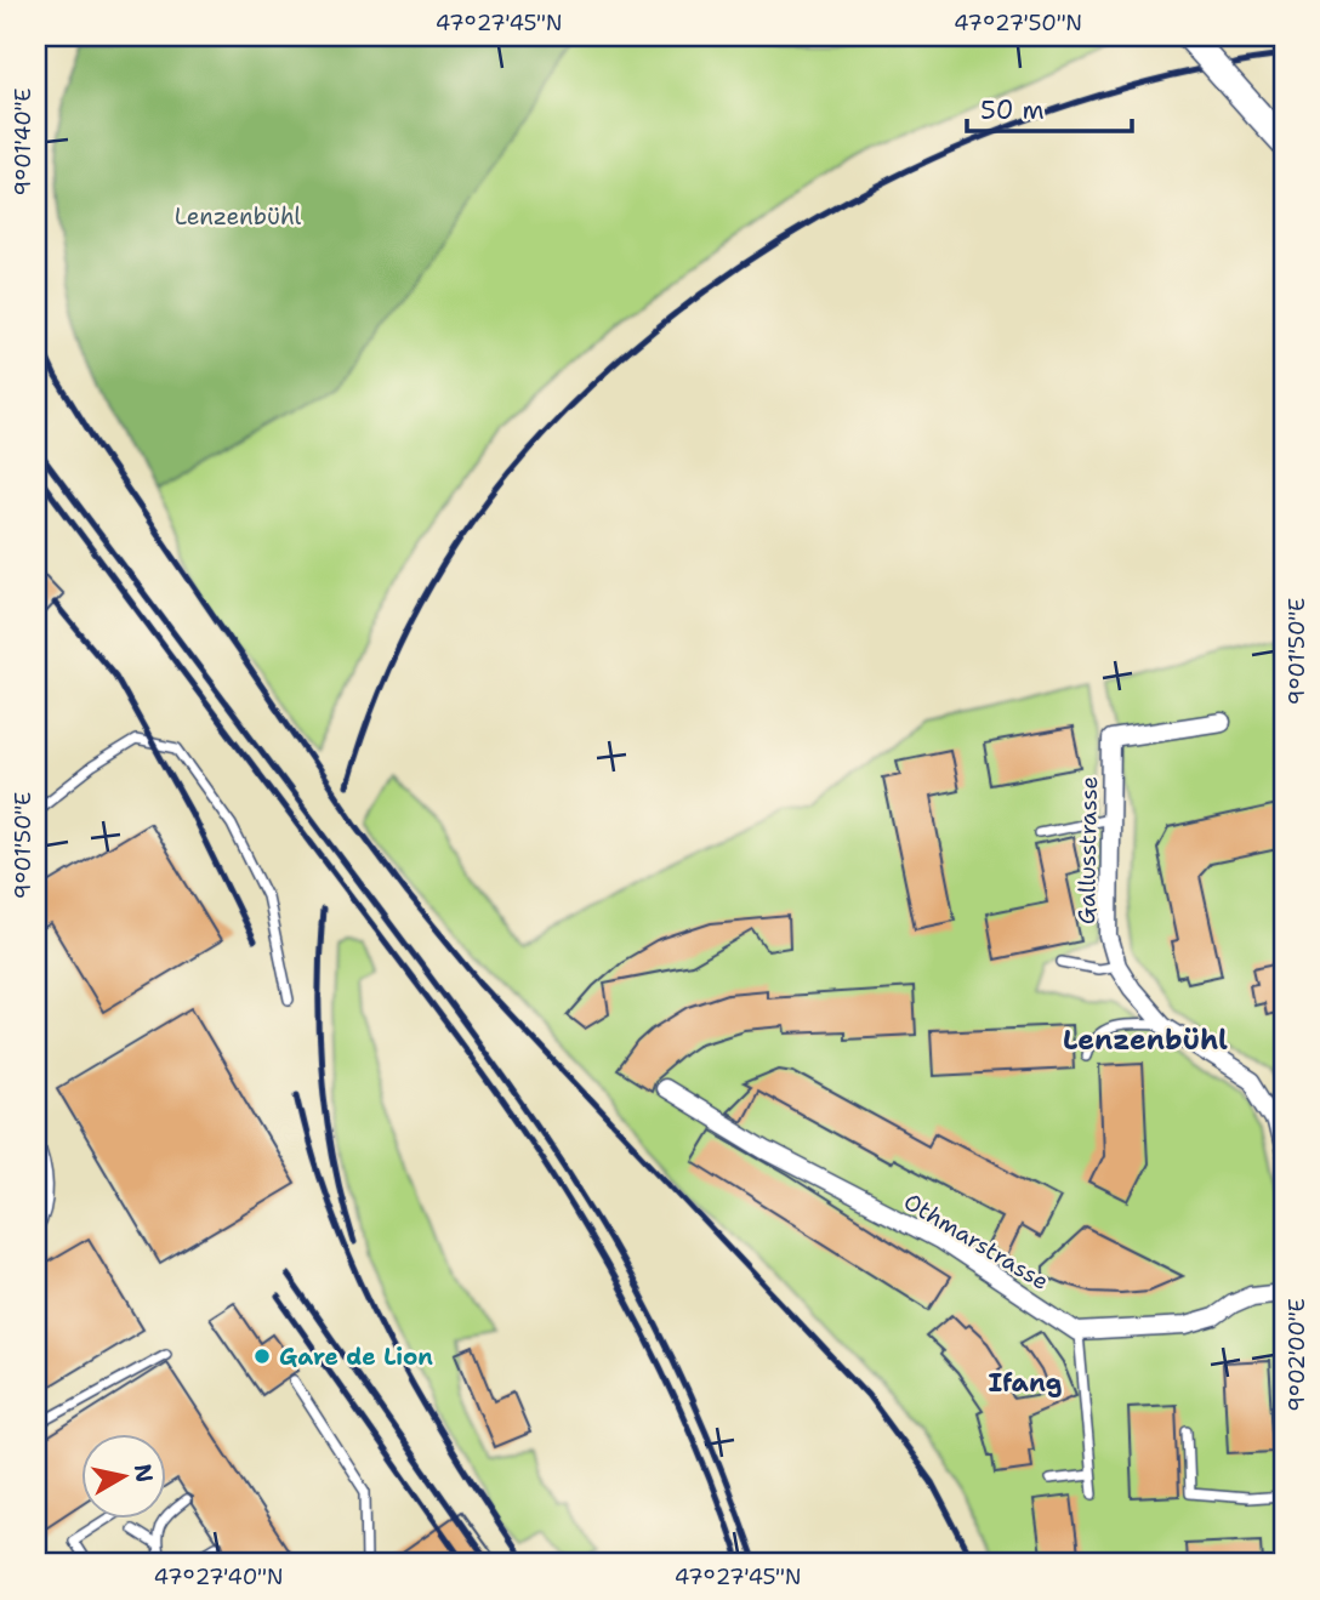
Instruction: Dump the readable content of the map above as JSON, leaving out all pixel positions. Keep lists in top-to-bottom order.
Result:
{
  "streets": {
    "street": ["Gallusstrasse", "Othmarstrasse"]
  },
  "districts": ["Lenzenbühl", "Ifang"],
  "parks": ["Lenzenbühl"],
  "places": ["Gare de Lion"],
  "scale_bar": "50 m",
  "north": "right",
  "coordinates": [
    "47°27'45\"N",
    "47°27'50\"N",
    "9°01'40\"E",
    "9°01'50\"E",
    "9°02'00\"E",
    "47°27'40\"N"
  ]
}
